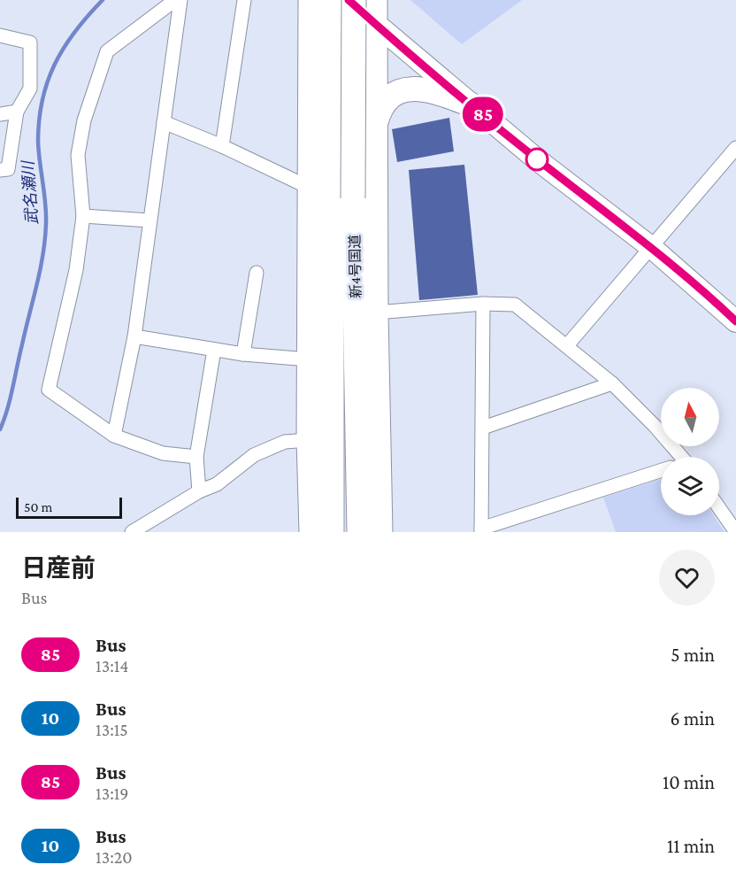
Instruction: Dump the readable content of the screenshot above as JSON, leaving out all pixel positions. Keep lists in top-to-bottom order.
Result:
{
  "streets": {
    "highway": ["新4号国道"]
  },
  "water": ["武名瀬川"],
  "lines": ["bus line 85"],
  "scale_bar": "50 m",
  "north": "top",
  "page": {
    "on_map": "85",
    "scale": "50 m",
    "heading": ["日産前", "Bus"],
    "list": [
      {
        "mark": "85",
        "name": "Bus",
        "note": "13:14",
        "value": "5 min"
      },
      {
        "mark": "10",
        "name": "Bus",
        "note": "13:15",
        "value": "6 min"
      },
      {
        "mark": "85",
        "name": "Bus",
        "note": "13:19",
        "value": "10 min"
      },
      {
        "mark": "10",
        "name": "Bus",
        "note": "13:20",
        "value": "11 min"
      }
    ]
  }
}
